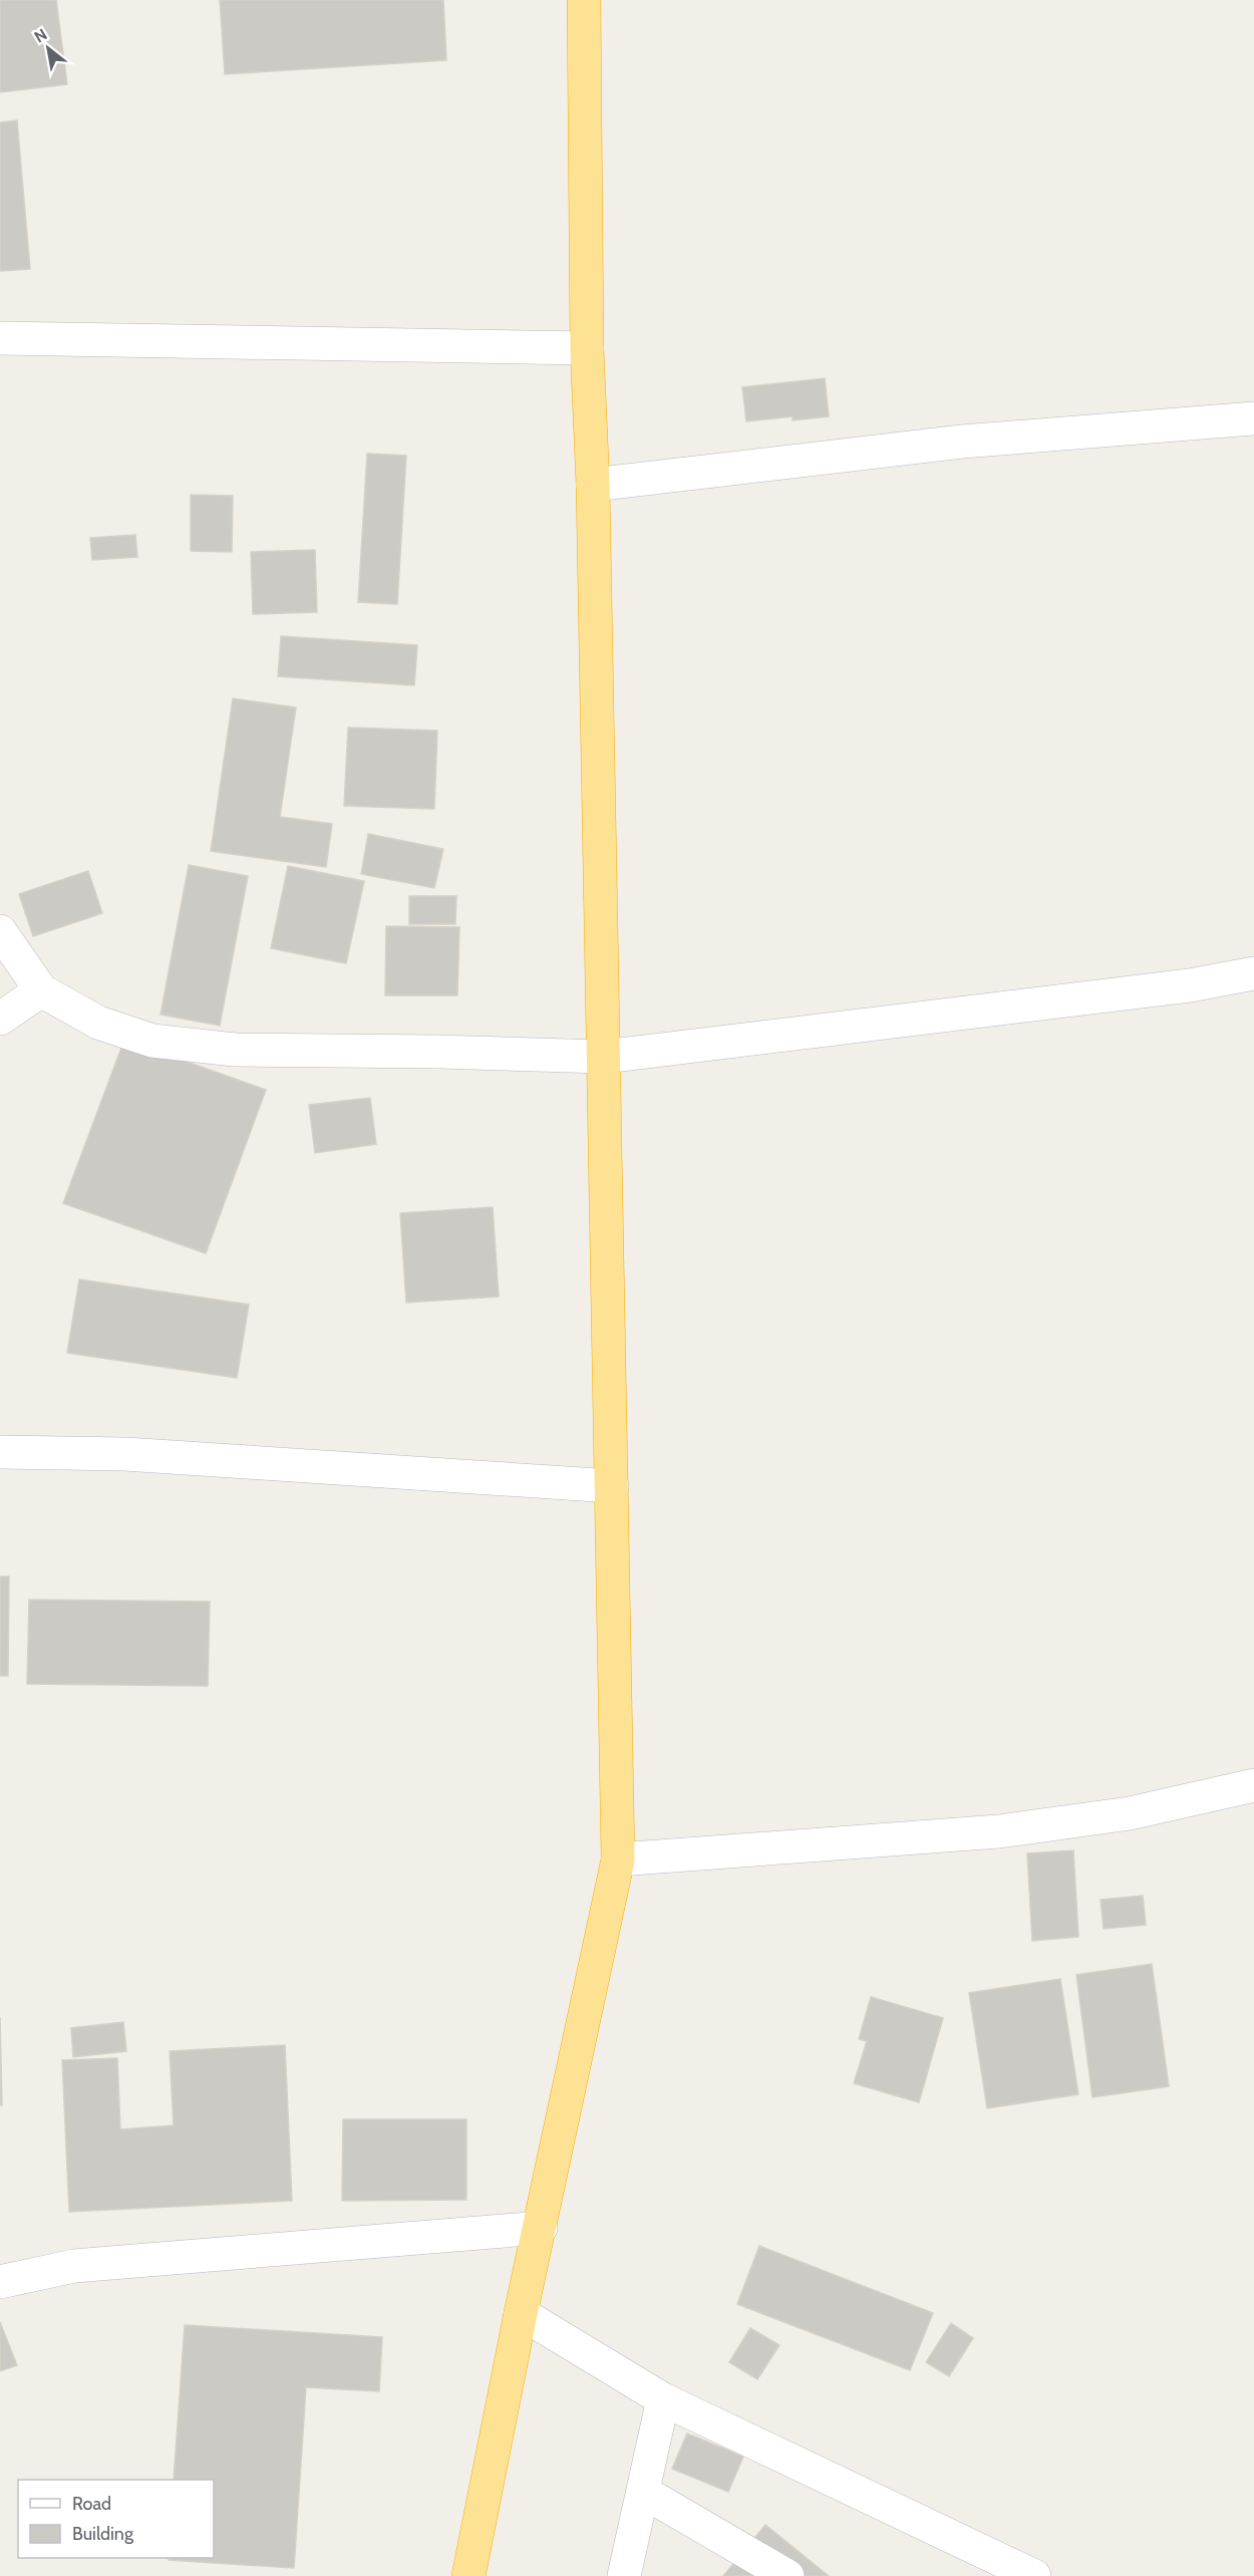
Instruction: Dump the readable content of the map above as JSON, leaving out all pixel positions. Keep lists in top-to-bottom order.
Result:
{
  "legend": ["Road", "Building"],
  "north": "top left"
}
